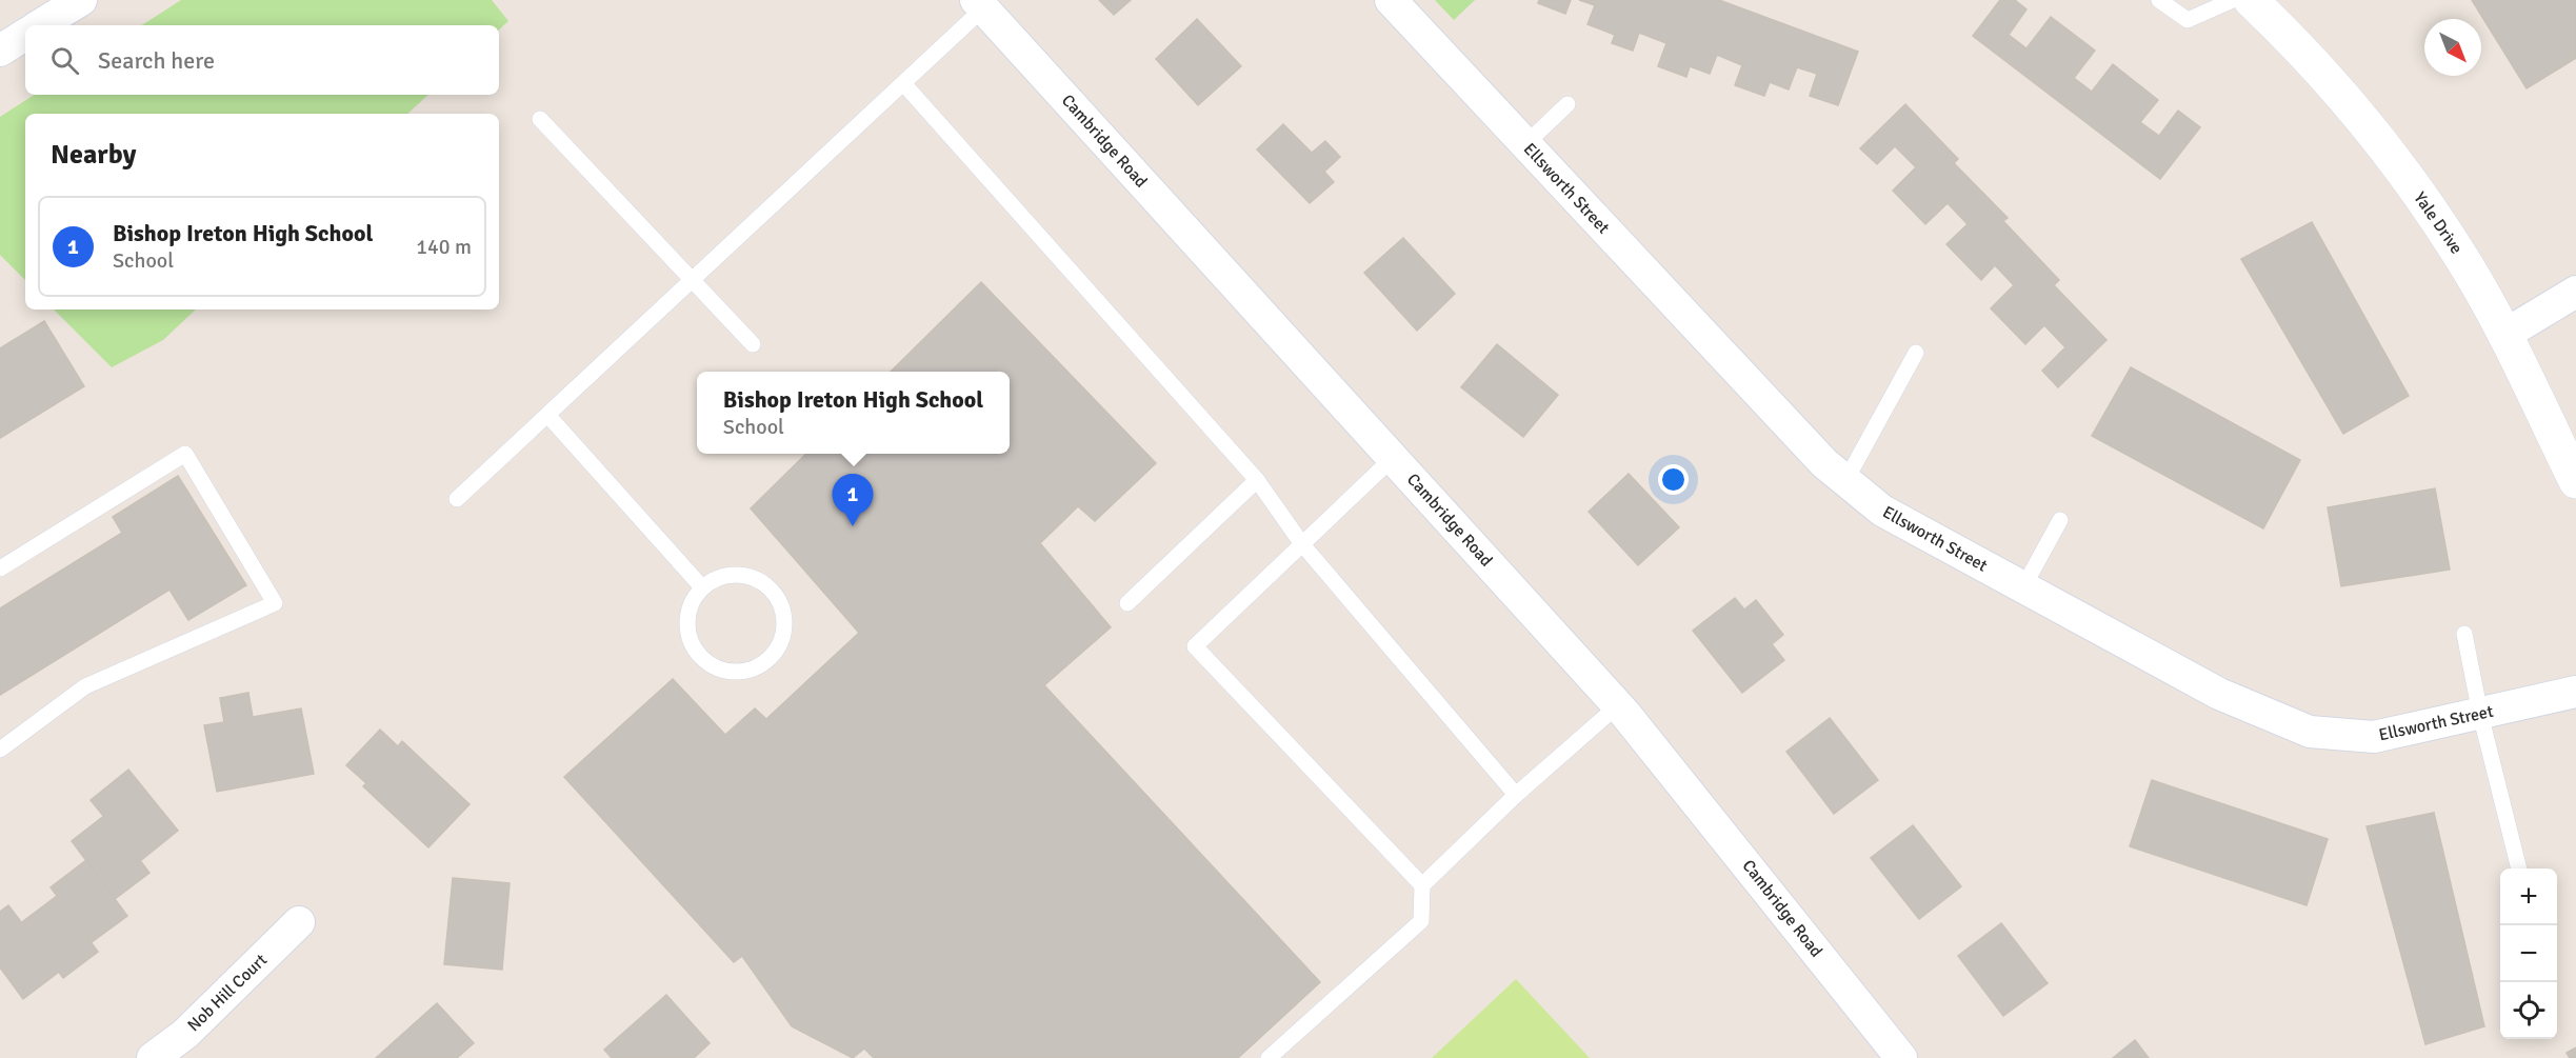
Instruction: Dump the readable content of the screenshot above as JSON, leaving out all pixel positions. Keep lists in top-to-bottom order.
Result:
{
  "streets": {
    "street": [
      "Cambridge Road",
      "Ellsworth Street",
      "Yale Drive",
      "Nob Hill Court"
    ]
  },
  "north": "bottom right",
  "page": {
    "search": "Search here",
    "heading": "Nearby",
    "list": [
      {
        "mark": "1",
        "name": "Bishop Ireton High School",
        "note": "School",
        "value": "140 m"
      }
    ],
    "popup": ["Bishop Ireton High School", "School"],
    "pins": "1",
    "map_buttons": ["+", "−"]
  }
}
